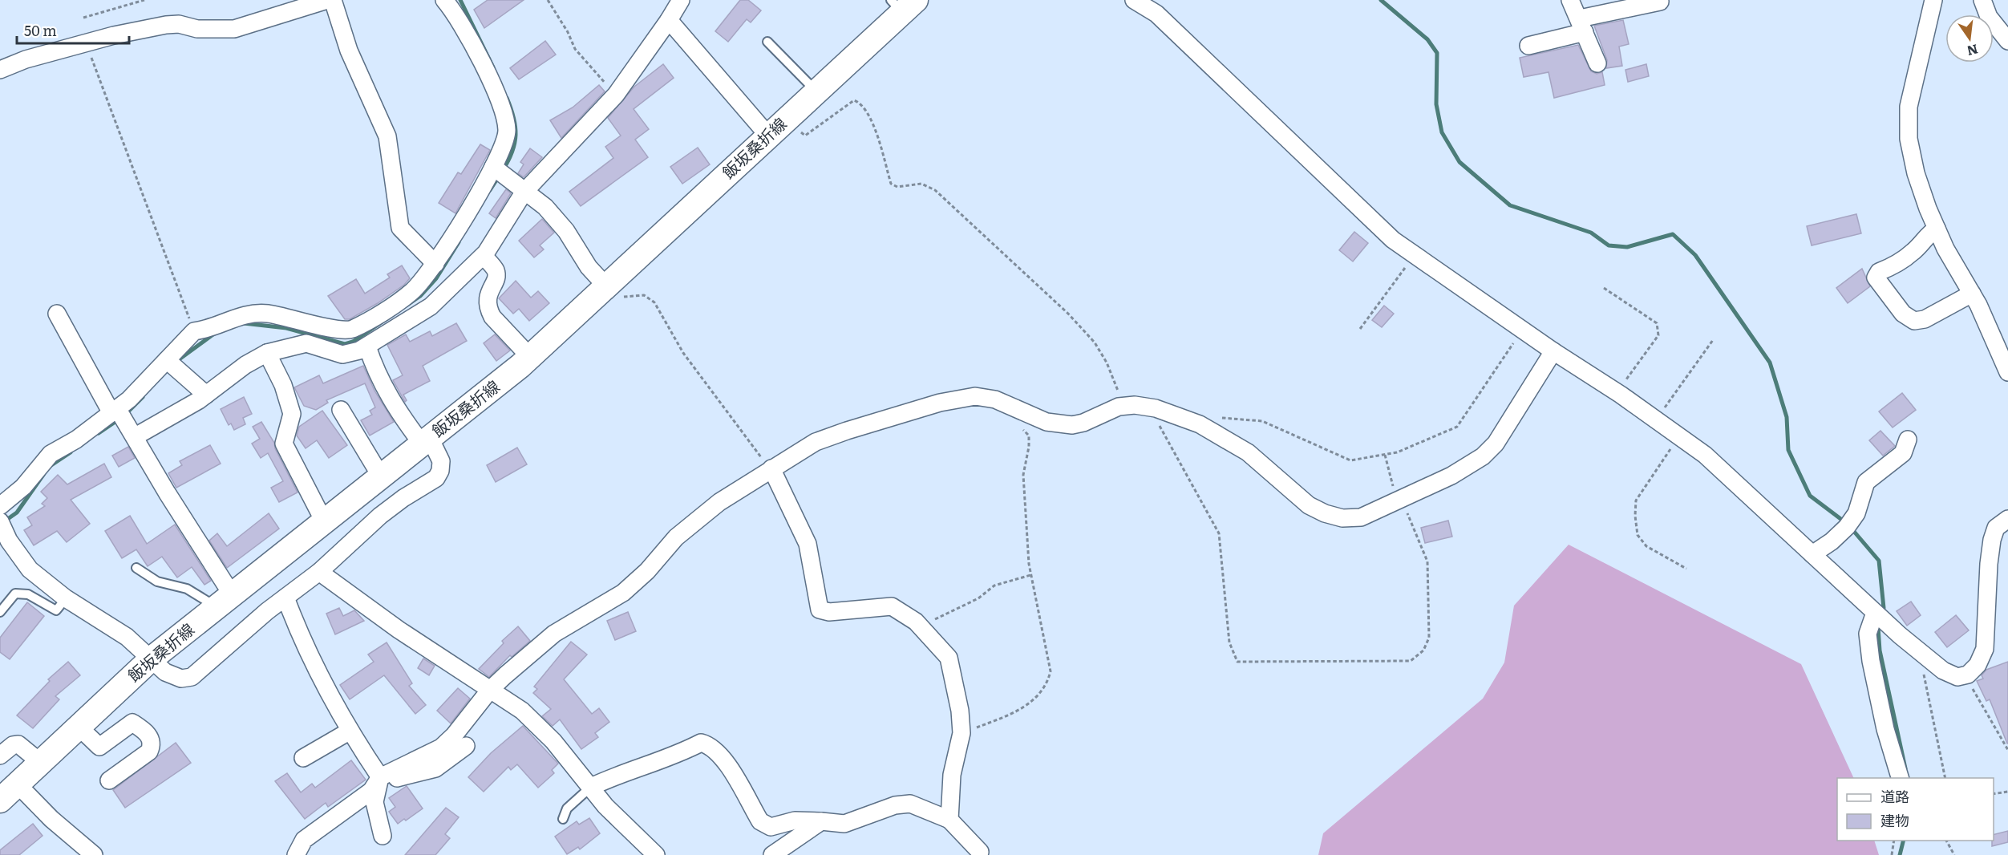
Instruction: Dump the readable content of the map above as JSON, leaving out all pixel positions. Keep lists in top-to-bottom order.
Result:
{
  "streets": {
    "main road": ["飯坂桑折線"]
  },
  "legend": ["道路", "建物"],
  "scale_bar": "50 m",
  "north": "bottom"
}
